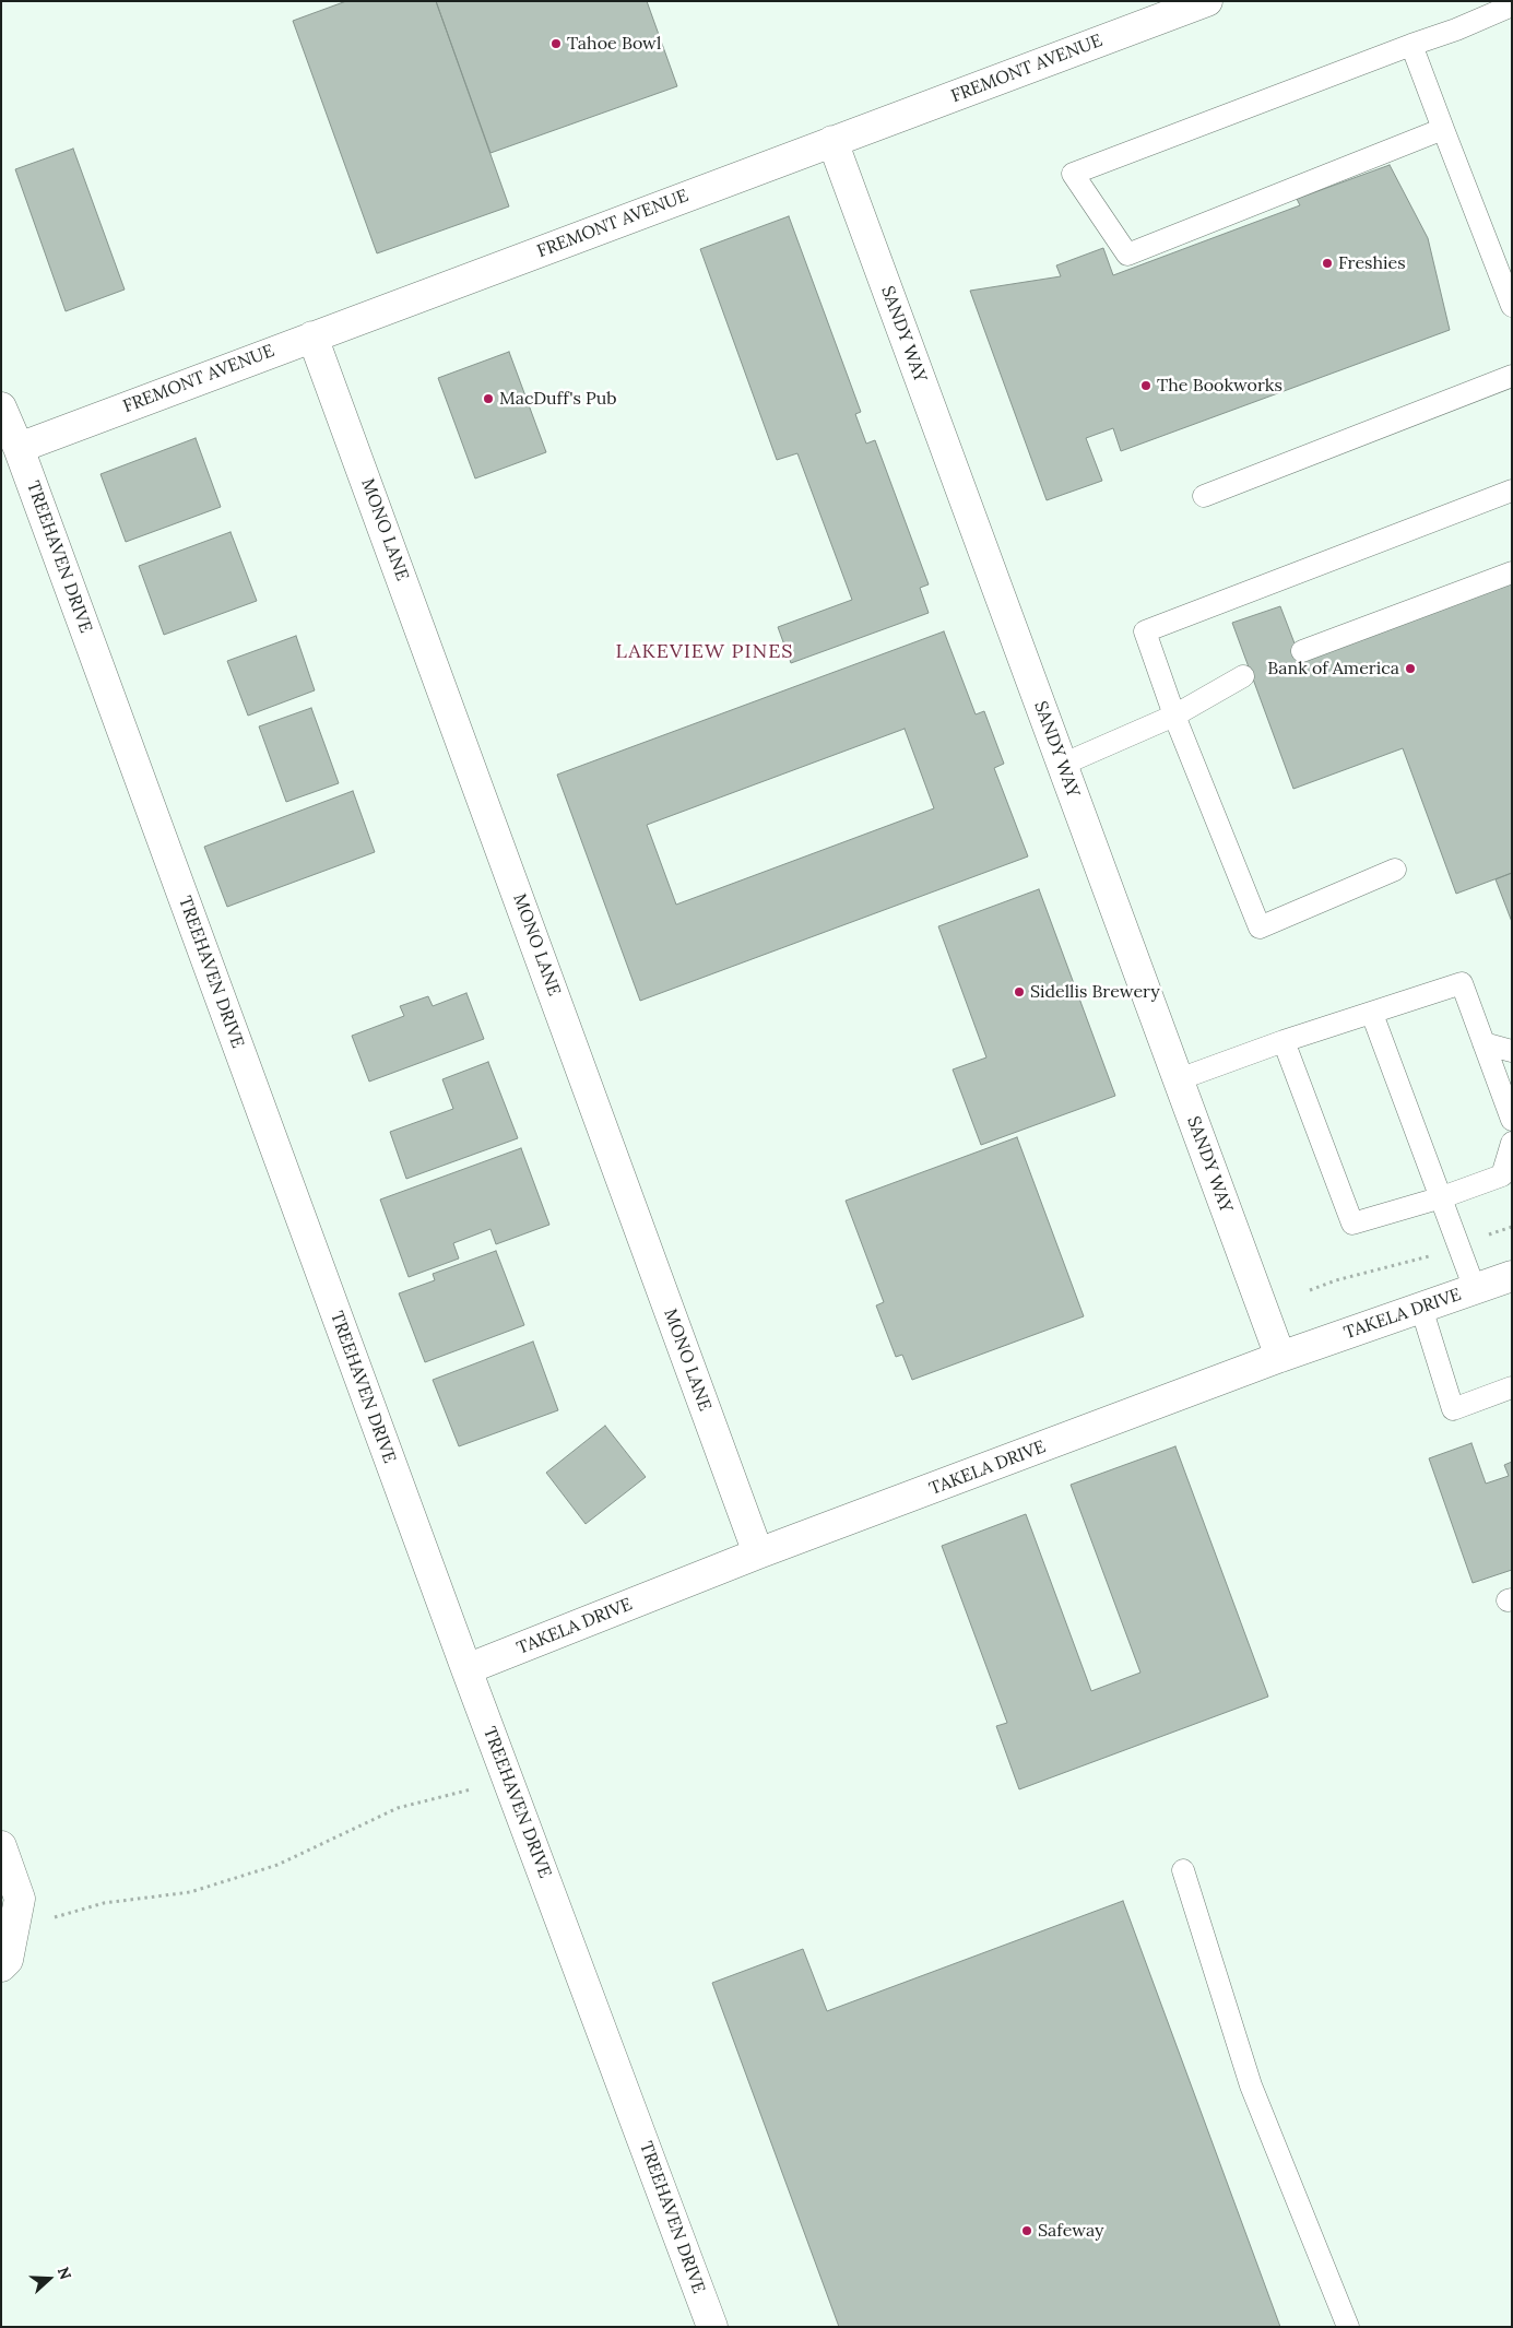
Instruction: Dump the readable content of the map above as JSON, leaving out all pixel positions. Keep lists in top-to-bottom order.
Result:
{
  "streets": {
    "street": [
      "FREMONT AVENUE",
      "SANDY WAY",
      "MONO LANE",
      "TREEHAVEN DRIVE",
      "TAKELA DRIVE"
    ]
  },
  "crossings": [
    ["FREMONT AVENUE", "SANDY WAY"],
    ["FREMONT AVENUE", "MONO LANE"],
    ["FREMONT AVENUE", "TREEHAVEN DRIVE"],
    ["SANDY WAY", "TAKELA DRIVE"],
    ["MONO LANE", "TAKELA DRIVE"],
    ["TREEHAVEN DRIVE", "TAKELA DRIVE"]
  ],
  "districts": ["LAKEVIEW PINES"],
  "places": [
    "Tahoe Bowl",
    "Freshies",
    "The Bookworks",
    "MacDuff's Pub",
    "Bank of America",
    "Sidellis Brewery",
    "Safeway"
  ],
  "north": "right"
}
